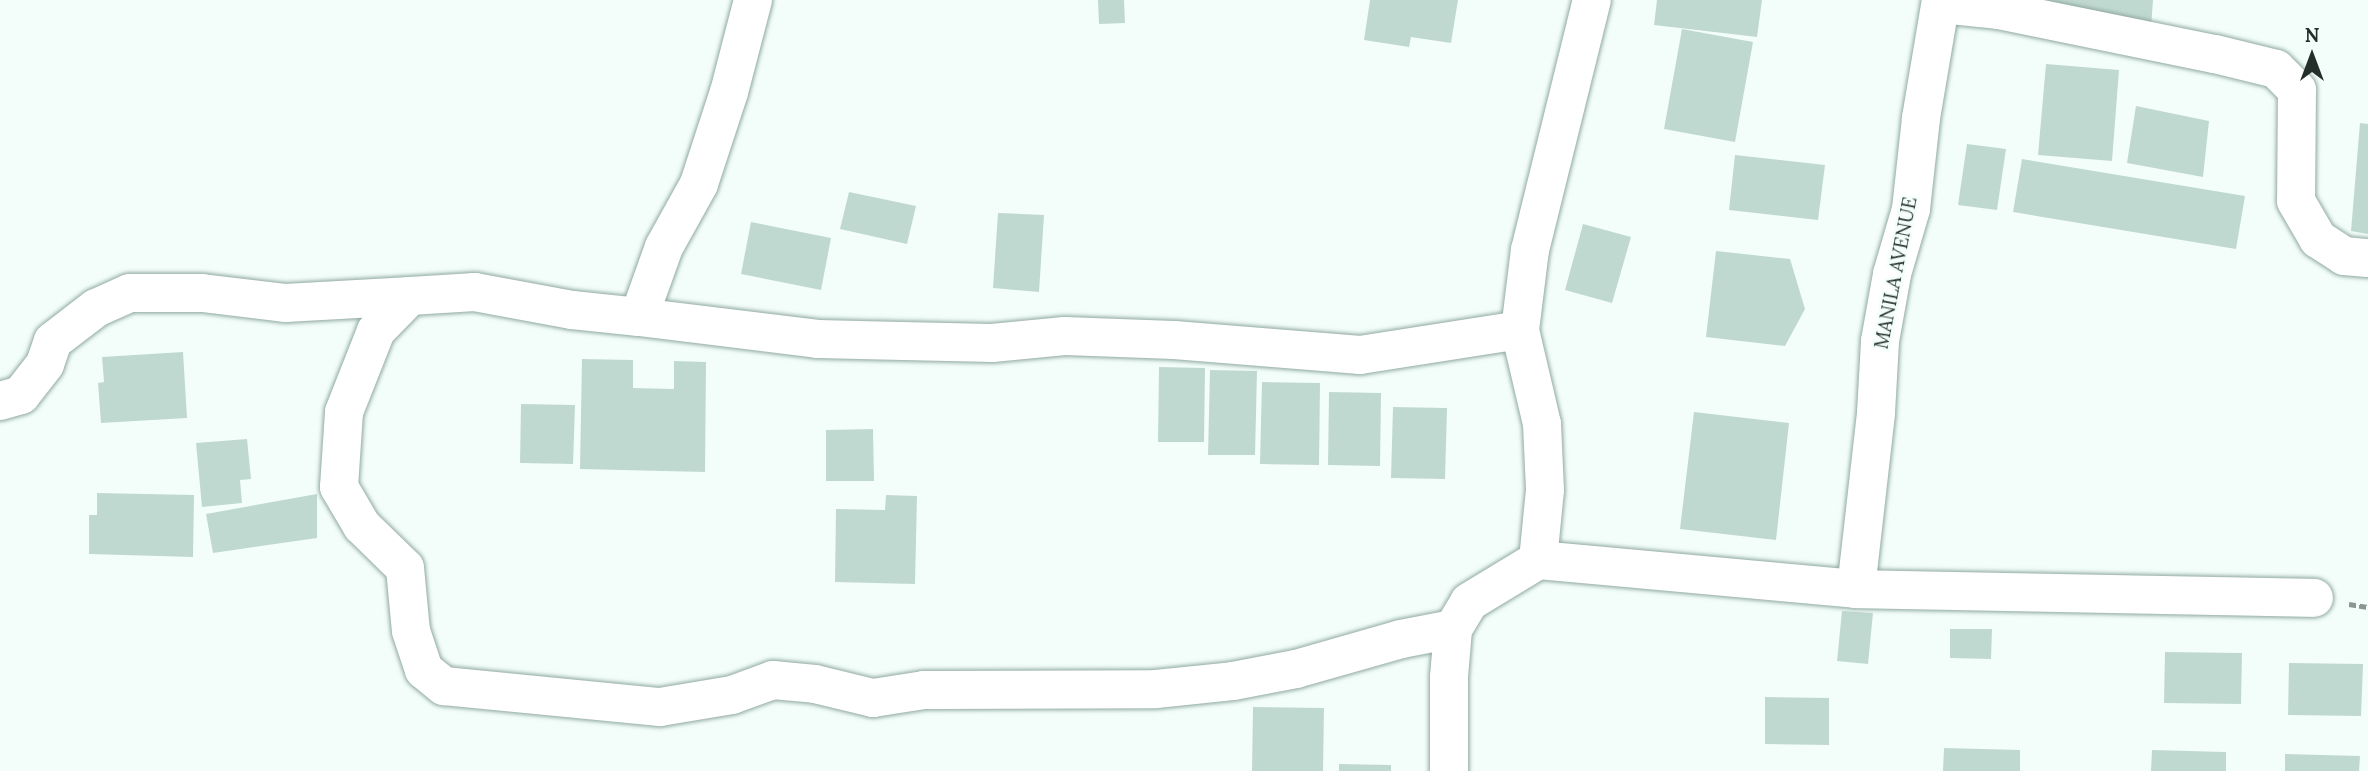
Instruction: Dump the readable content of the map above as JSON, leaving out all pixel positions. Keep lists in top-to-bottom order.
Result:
{
  "streets": {
    "street": ["MANILA AVENUE"]
  },
  "north": "top"
}
